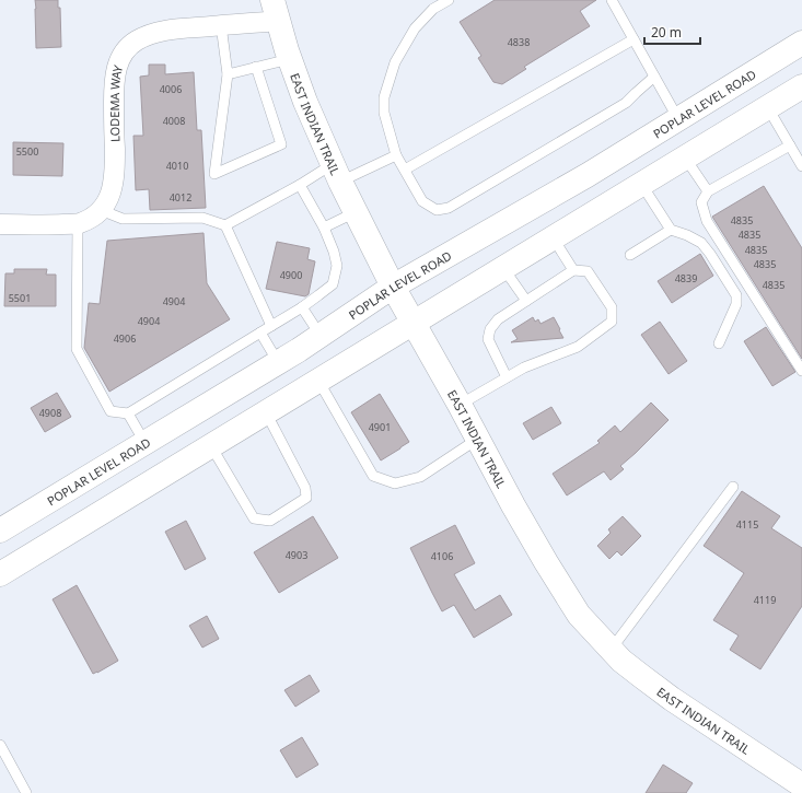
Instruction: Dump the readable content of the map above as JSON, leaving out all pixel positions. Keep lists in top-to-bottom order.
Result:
{
  "streets": {
    "main road": ["POPLAR LEVEL ROAD", "EAST INDIAN TRAIL"],
    "street": ["LODEMA WAY"]
  },
  "crossings": [
    ["POPLAR LEVEL ROAD", "EAST INDIAN TRAIL"],
    ["LODEMA WAY", "EAST INDIAN TRAIL"]
  ],
  "house_numbers": [
    "4838",
    "4006",
    "4008",
    "5500",
    "4010",
    "4012",
    "4835",
    "4835",
    "4835",
    "4835",
    "4900",
    "4839",
    "4835",
    "5501",
    "4904",
    "4904",
    "4906",
    "4908",
    "4901",
    "4115",
    "4903",
    "4106",
    "4119"
  ],
  "scale_bar": "20 m"
}
